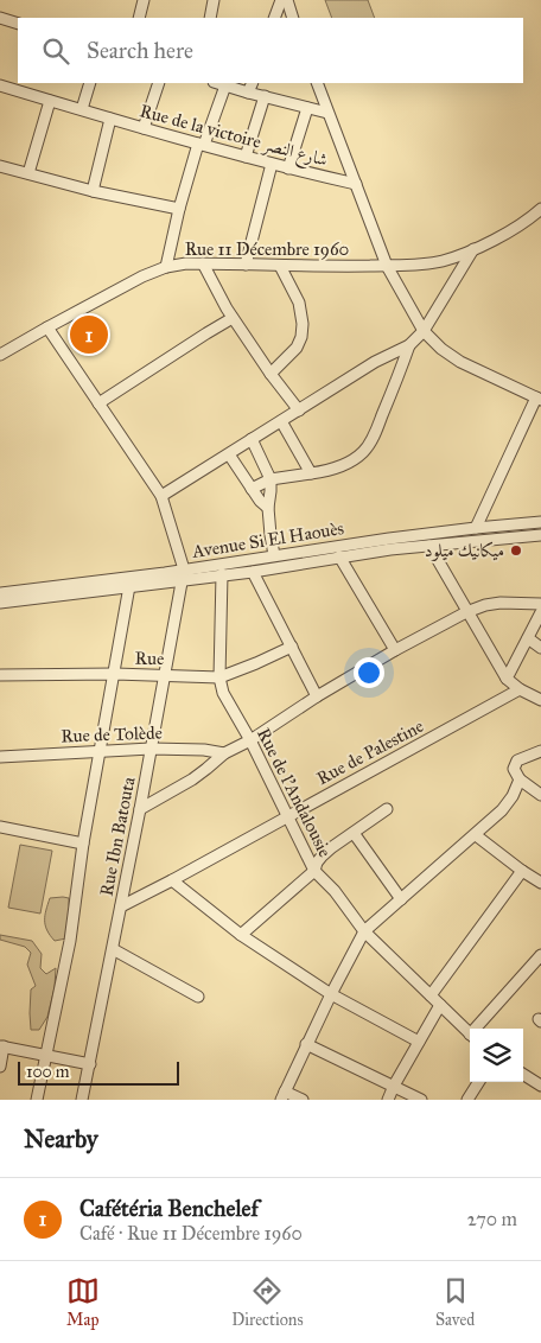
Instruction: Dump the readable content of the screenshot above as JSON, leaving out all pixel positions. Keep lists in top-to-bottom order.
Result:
{
  "streets": {
    "street": [
      "Rue de la victoire شارع النصر",
      "Rue 11 Décembre 1960",
      "Avenue Si El Haouès",
      "Rue",
      "Rue de Tolède",
      "Rue de Palestine",
      "Rue de l'Andalousie",
      "Rue Ibn Batouta"
    ]
  },
  "crossings": [
    ["Avenue Si El Haouès", "Rue de l'Andalousie"],
    ["Avenue Si El Haouès", "Rue Ibn Batouta"],
    ["Rue", "Rue de l'Andalousie"],
    ["Rue", "Rue Ibn Batouta"],
    ["Rue de Tolède", "Rue Ibn Batouta"],
    ["Rue de Palestine", "Rue de l'Andalousie"],
    ["Rue de Palestine", "Rue Ibn Batouta"]
  ],
  "places": ["ميكانيك ميلود"],
  "scale_bar": "100 m",
  "page": {
    "search": "Search here",
    "pins": "1",
    "scale": "100 m",
    "heading": "Nearby",
    "list": [
      {
        "mark": "1",
        "name": "Cafétéria Benchelef",
        "note": "Café · Rue 11 Décembre 1960",
        "value": "270 m"
      }
    ],
    "nav": ["Map", "Directions", "Saved"]
  }
}
